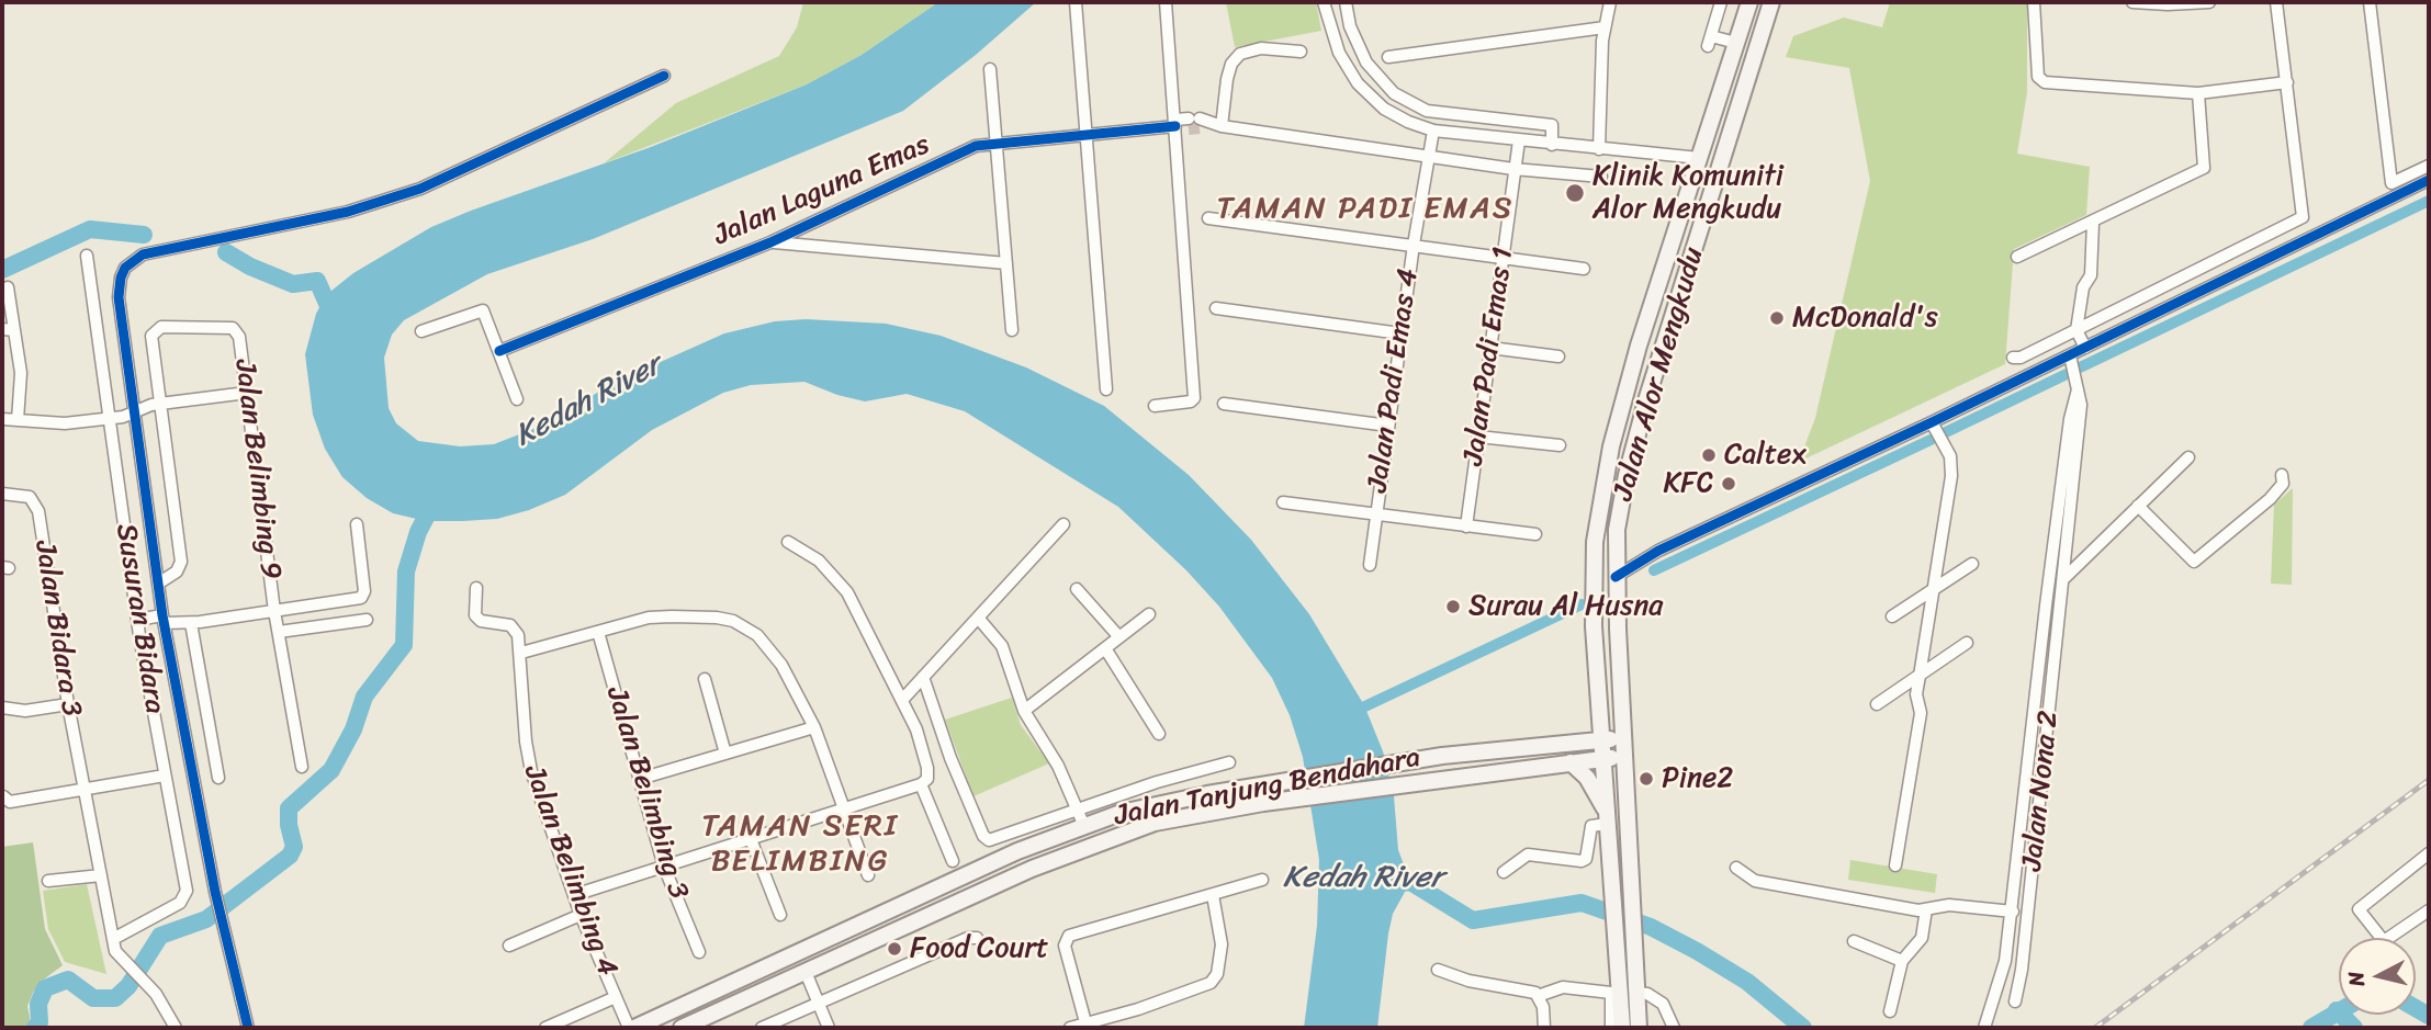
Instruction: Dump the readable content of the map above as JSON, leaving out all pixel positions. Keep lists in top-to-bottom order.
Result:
{
  "streets": {
    "main road": ["Jalan Alor Mengkudu", "Jalan Tanjung Bendahara"],
    "street": [
      "Jalan Laguna Emas",
      "Jalan Padi Emas 1",
      "Jalan Padi Emas 4",
      "Jalan Belimbing 9",
      "Susuran Bidara",
      "Jalan Bidara 3",
      "Jalan Nona 2",
      "Jalan Belimbing 3",
      "Jalan Belimbing 4"
    ]
  },
  "crossings": [
    ["Jalan Laguna Emas", "Jalan Padi Emas 1"],
    ["Jalan Laguna Emas", "Jalan Padi Emas 4"],
    ["Jalan Alor Mengkudu", "Jalan Tanjung Bendahara"],
    ["Susuran Bidara", "Jalan Bidara 3"],
    ["Jalan Tanjung Bendahara", "Jalan Belimbing 4"]
  ],
  "districts": ["TAMAN PADI EMAS", "TAMAN SERI BELIMBING"],
  "water": ["Kedah River"],
  "places": [
    "Klinik Komuniti Alor Mengkudu",
    "McDonald's",
    "Caltex",
    "KFC",
    "Surau Al Husna",
    "Pine2",
    "Food Court"
  ],
  "north": "left"
}
